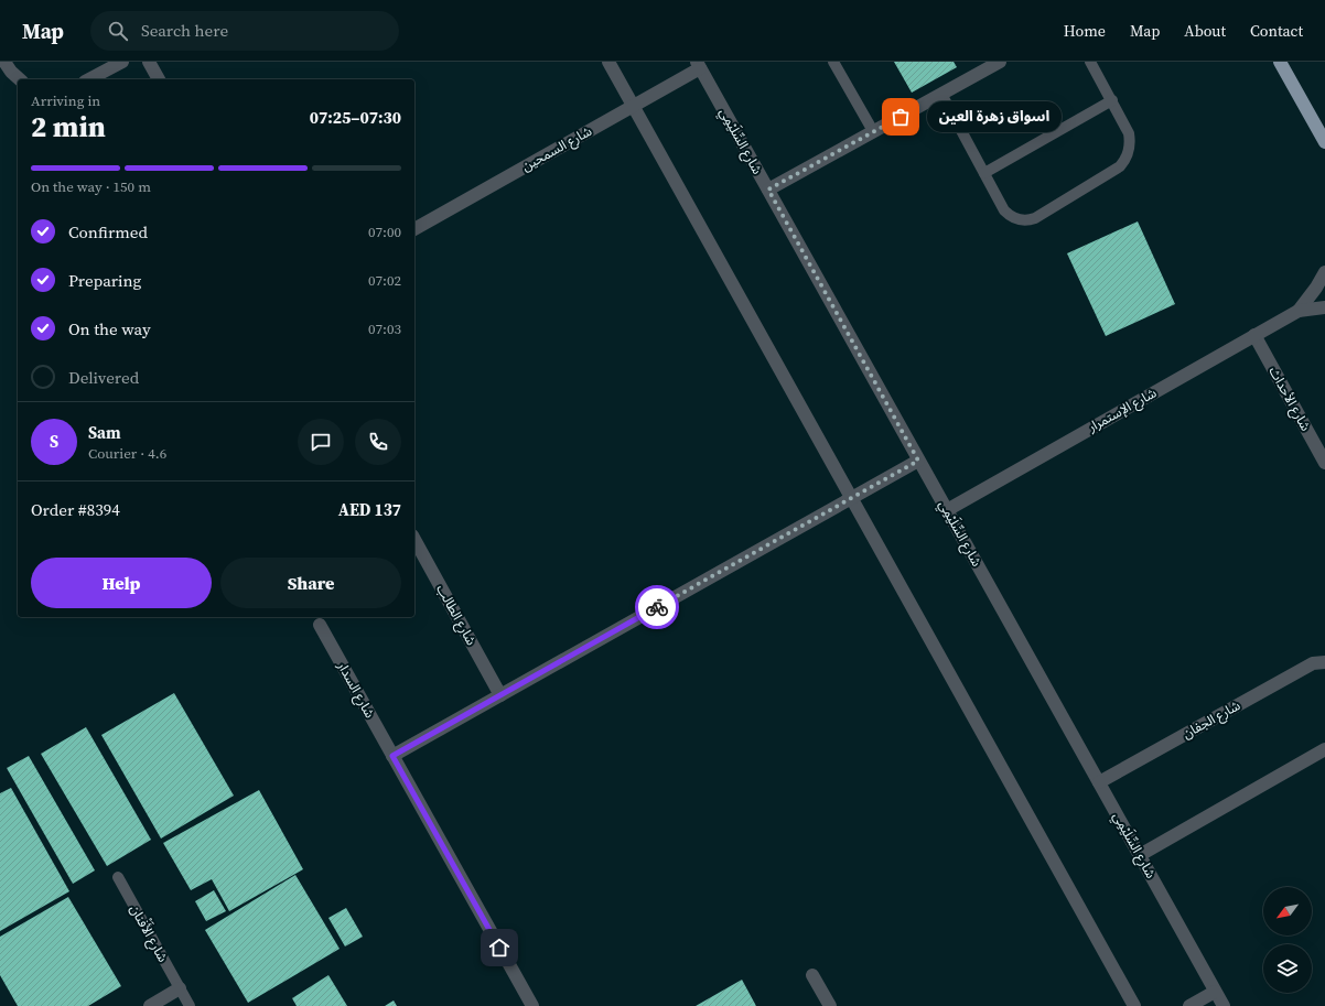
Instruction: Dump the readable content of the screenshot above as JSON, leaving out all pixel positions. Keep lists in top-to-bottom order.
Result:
{
  "streets": {
    "street": [
      "شارع السِّلَيْمِي",
      "شارع السمحين",
      "شارع الأحداث",
      "شارع الإستمرار",
      "شارع الطالب",
      "شارع السدار",
      "شارع الجفان"
    ],
    "lane": ["شارع الأَفْنان"]
  },
  "crossings": [
    ["شارع السِّلَيْمِي", "شارع السمحين"],
    ["شارع السِّلَيْمِي", "شارع الإستمرار"],
    ["شارع السِّلَيْمِي", "شارع الجفان"],
    ["شارع الأحداث", "شارع الإستمرار"]
  ],
  "places": ["اسواق زهرة العين"],
  "north": "bottom left",
  "page": {
    "header": "Map",
    "search": "Search here",
    "nav": [
      "Home",
      "Map",
      "About",
      "Contact"
    ],
    "heading": ["2 min", "Arriving in", "07:25–07:30"],
    "panel": [
      "Sam",
      "Courier · 4.6",
      "Order #8394",
      "AED 137"
    ],
    "bubble": "اسواق زهرة العين",
    "bar": "On the way · 150 m",
    "list": [
      ["Confirmed", "07:00"],
      ["Preparing", "07:02"],
      ["On the way", "07:03"],
      "Delivered"
    ],
    "round": "S",
    "buttons": ["Help", "Share"]
  }
}
